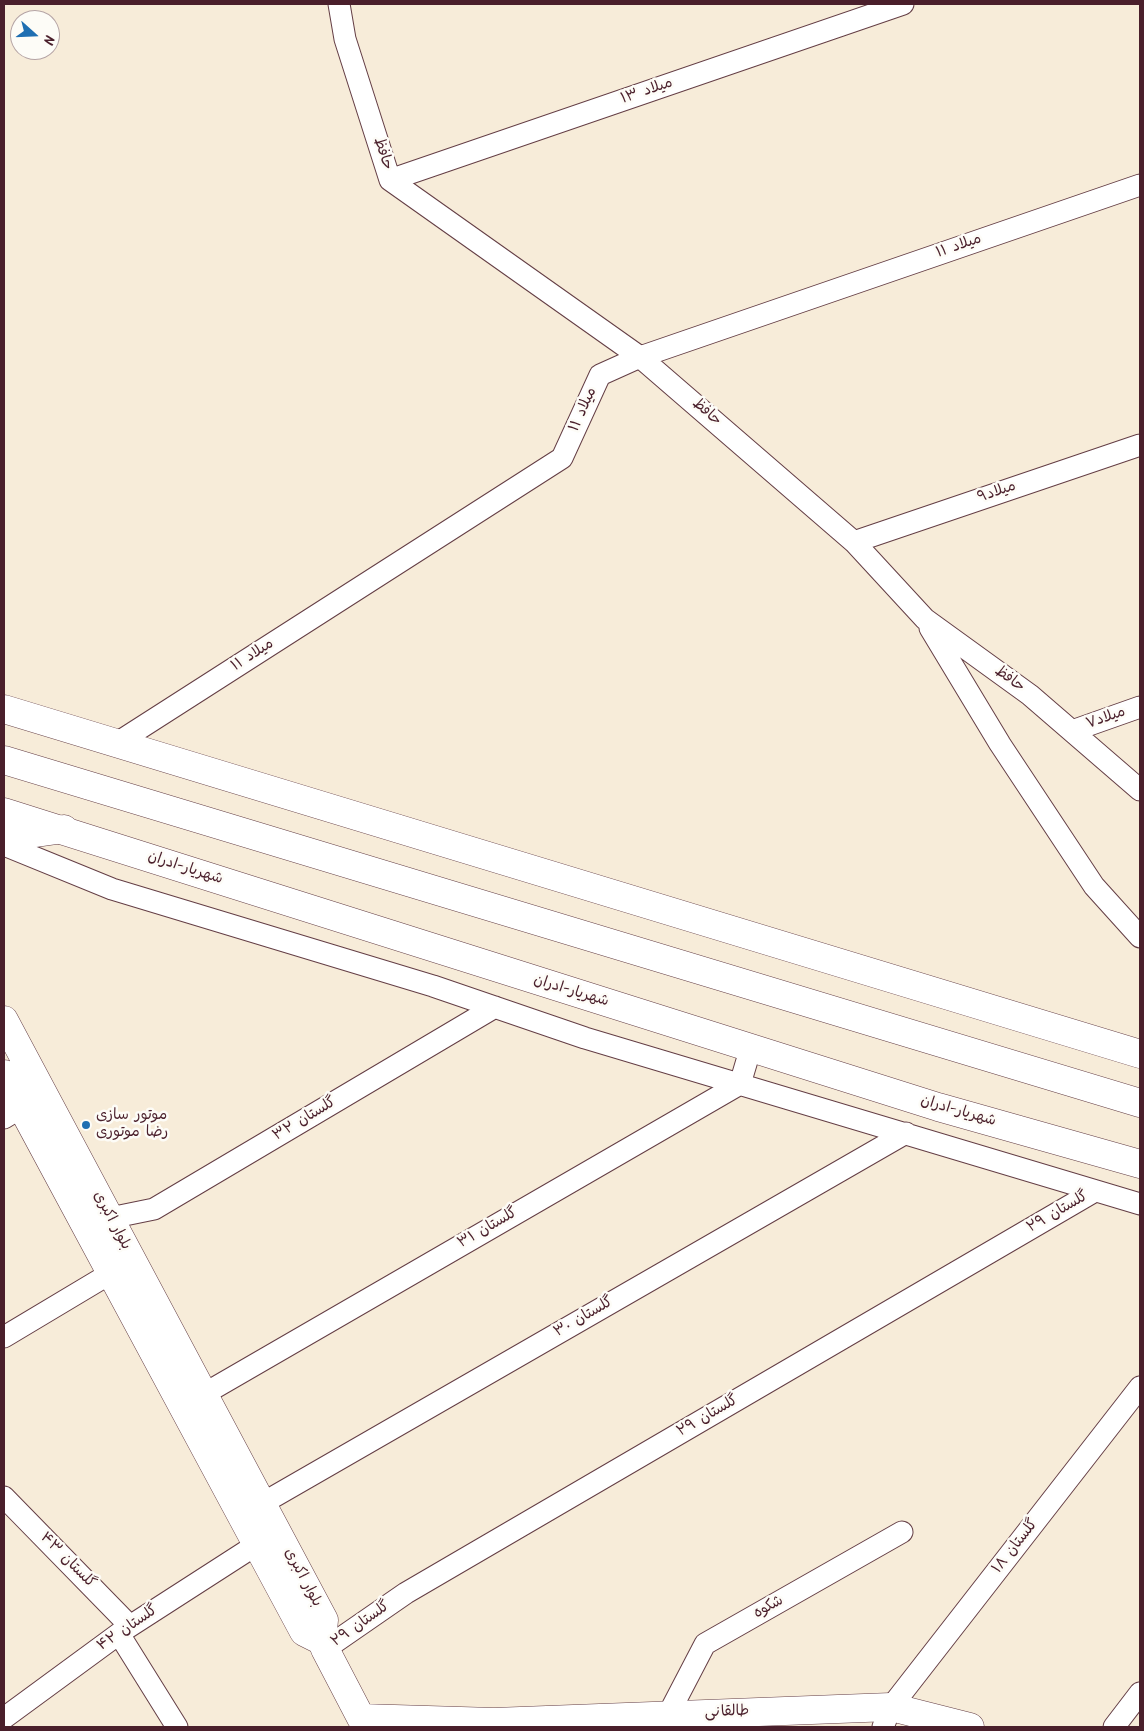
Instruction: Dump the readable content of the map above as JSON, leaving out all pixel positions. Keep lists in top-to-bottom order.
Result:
{
  "streets": {
    "street": [
      "میلاد ۱۳",
      "حافظ",
      "میلاد ۱۱",
      "میلاد۹",
      "میلاد۷",
      "شهریار-ادران",
      "گلستان ۳۲",
      "گلستان ۲۹",
      "بلوار اکبری",
      "گلستان ۳۱",
      "گلستان ۳۰",
      "گلستان ۱۸",
      "گلستان ۴۳",
      "شکوه",
      "گلستان ۴۲",
      "طالقانی"
    ]
  },
  "crossings": [
    ["میلاد ۱۳", "حافظ"],
    ["حافظ", "میلاد ۱۱"],
    ["حافظ", "میلاد۹"],
    ["حافظ", "میلاد۷"],
    ["گلستان ۳۲", "بلوار اکبری"],
    ["گلستان ۲۹", "بلوار اکبری"],
    ["بلوار اکبری", "گلستان ۳۱"],
    ["بلوار اکبری", "گلستان ۳۰"],
    ["بلوار اکبری", "گلستان ۴۲"],
    ["گلستان ۱۸", "طالقانی"],
    ["گلستان ۴۳", "گلستان ۴۲"],
    ["شکوه", "طالقانی"]
  ],
  "places": ["موتور سازی رضا موتوری"],
  "north": "right"
}
